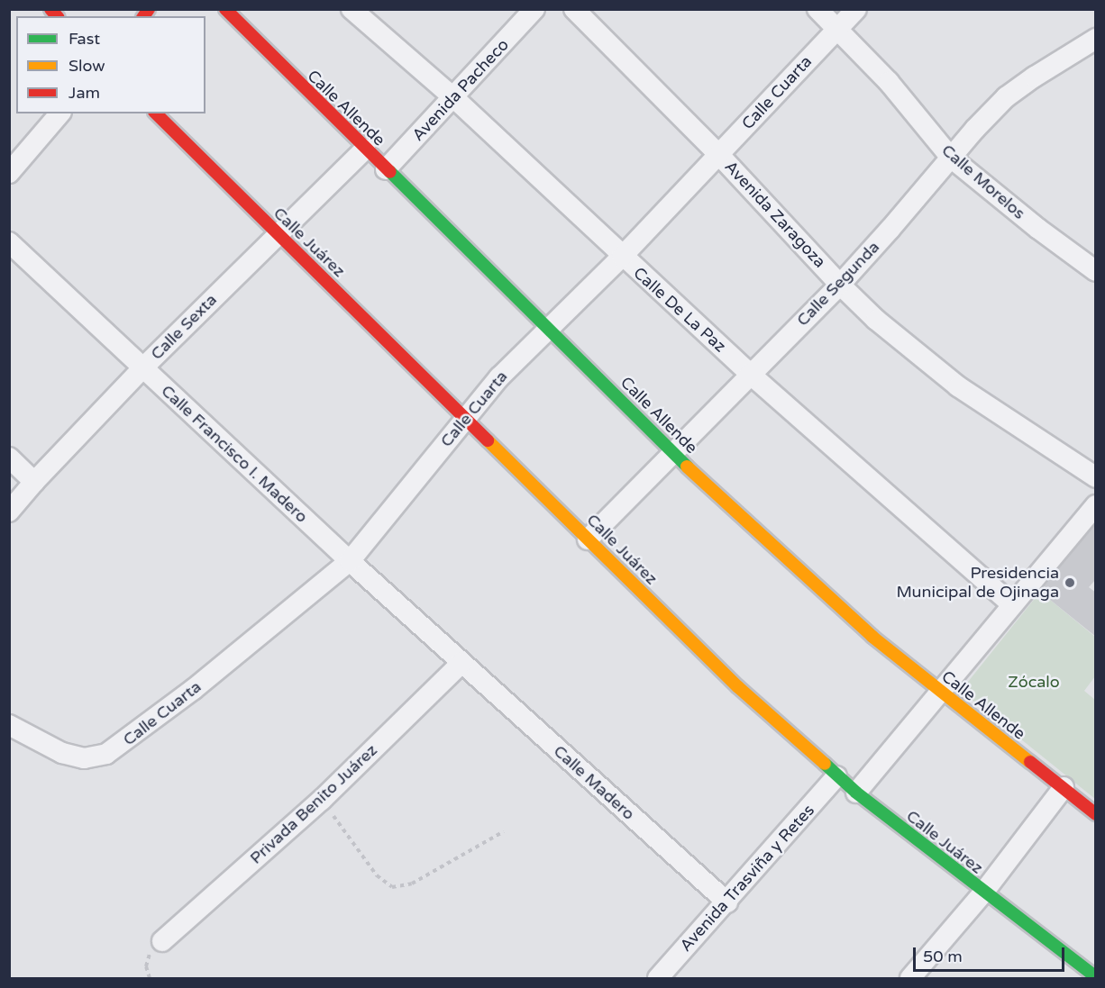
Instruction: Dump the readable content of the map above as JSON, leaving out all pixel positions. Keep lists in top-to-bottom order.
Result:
{
  "streets": {
    "street": [
      "Avenida Pacheco",
      "Calle Cuarta",
      "Calle Allende",
      "Calle Morelos",
      "Avenida Zaragoza",
      "Calle Juárez",
      "Calle Segunda",
      "Calle De La Paz",
      "Calle Sexta",
      "Calle Francisco I. Madero",
      "Calle Madero",
      "Privada Benito Juárez",
      "Avenida Trasviña y Retes"
    ]
  },
  "crossings": [
    ["Avenida Pacheco", "Calle Allende"],
    ["Avenida Pacheco", "Calle De La Paz"],
    ["Calle Cuarta", "Calle Allende"],
    ["Calle Cuarta", "Calle Morelos"],
    ["Calle Cuarta", "Avenida Zaragoza"],
    ["Calle Cuarta", "Calle Juárez"],
    ["Calle Cuarta", "Calle De La Paz"],
    ["Calle Cuarta", "Calle Francisco I. Madero"],
    ["Calle Allende", "Calle Segunda"],
    ["Calle Allende", "Calle Sexta"],
    ["Calle Morelos", "Calle Segunda"],
    ["Avenida Zaragoza", "Calle Segunda"],
    ["Calle Juárez", "Calle Segunda"],
    ["Calle Juárez", "Calle Sexta"],
    ["Calle Juárez", "Avenida Trasviña y Retes"],
    ["Calle Segunda", "Calle De La Paz"],
    ["Calle Sexta", "Calle Francisco I. Madero"],
    ["Calle Francisco I. Madero", "Calle Madero"],
    ["Calle Francisco I. Madero", "Privada Benito Juárez"],
    ["Calle Madero", "Privada Benito Juárez"],
    ["Calle Madero", "Avenida Trasviña y Retes"]
  ],
  "parks": ["Zócalo"],
  "places": ["Presidencia Municipal de Ojinaga"],
  "legend": ["Fast", "Slow", "Jam"],
  "scale_bar": "50 m"
}
